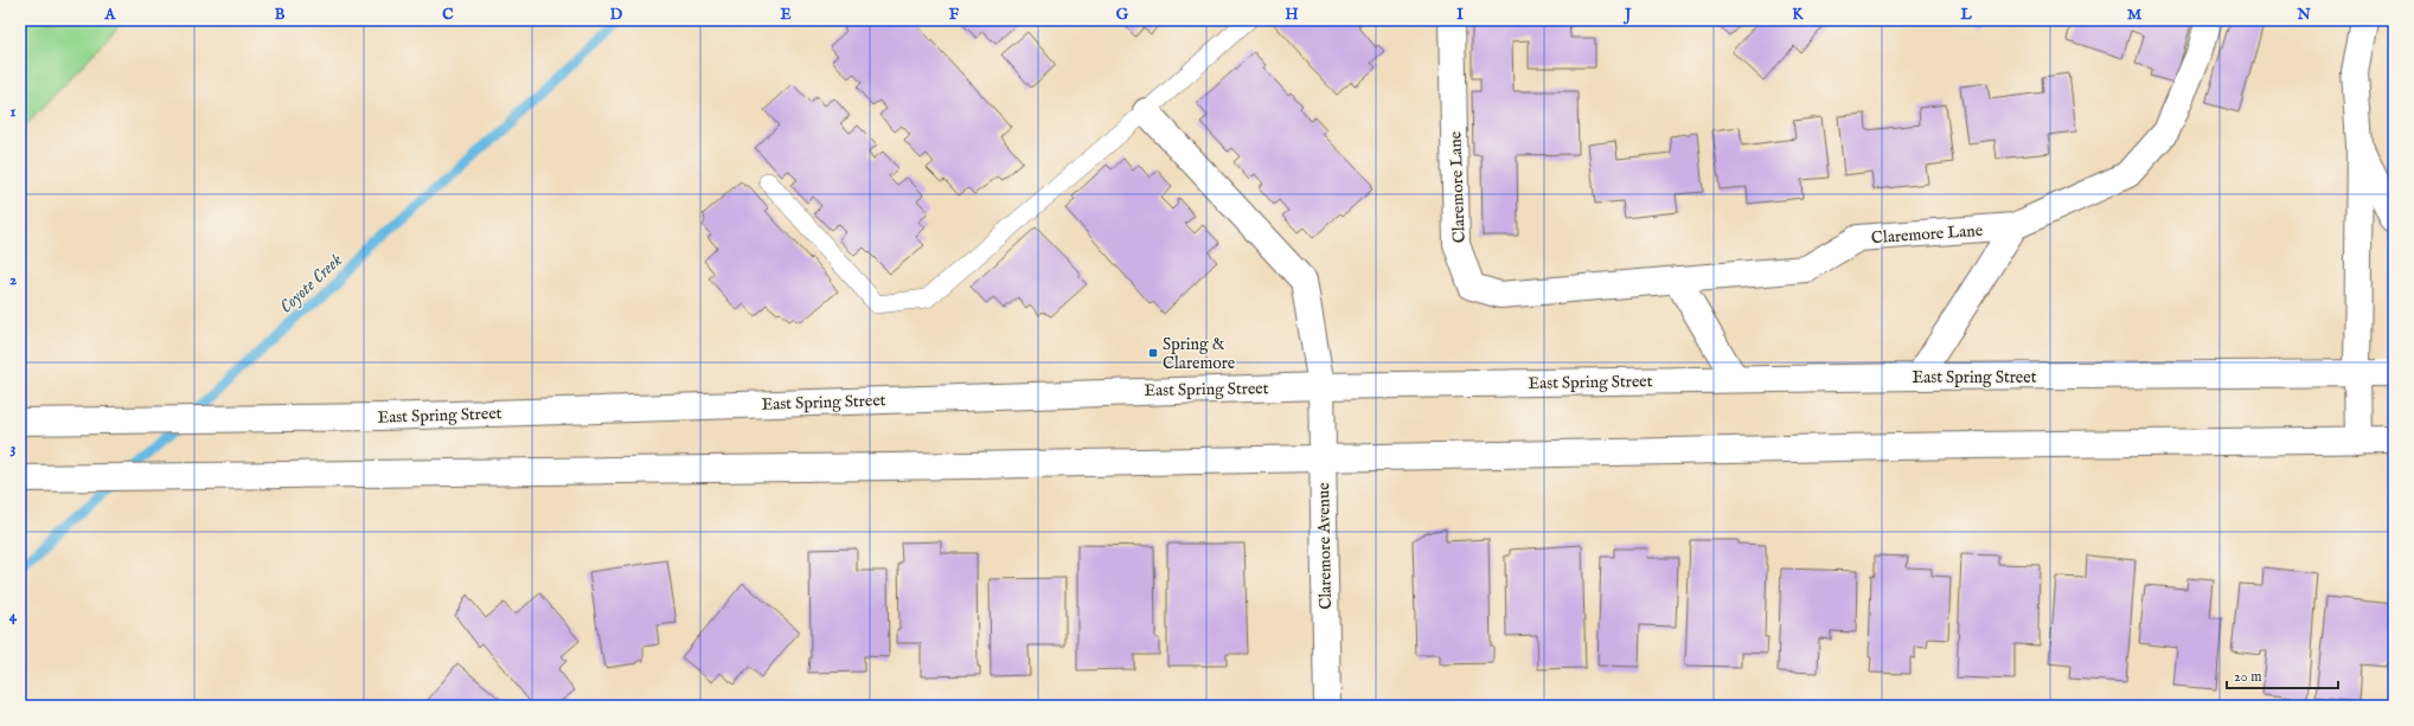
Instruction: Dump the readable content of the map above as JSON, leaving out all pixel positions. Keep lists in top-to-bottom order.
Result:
{
  "streets": {
    "main road": ["Claremore Lane", "East Spring Street", "Claremore Avenue"]
  },
  "crossings": [
    ["Claremore Lane", "East Spring Street"],
    ["East Spring Street", "Claremore Avenue"]
  ],
  "water": ["Coyote Creek"],
  "places": {
    "transit": ["Spring & Claremore"]
  },
  "scale_bar": "20 m",
  "grid": {
    "columns": [
      "A",
      "B",
      "C",
      "D",
      "E",
      "F",
      "G",
      "H",
      "I",
      "J",
      "K",
      "L",
      "M",
      "N"
    ],
    "rows": [
      "1",
      "2",
      "3",
      "4"
    ]
  }
}
